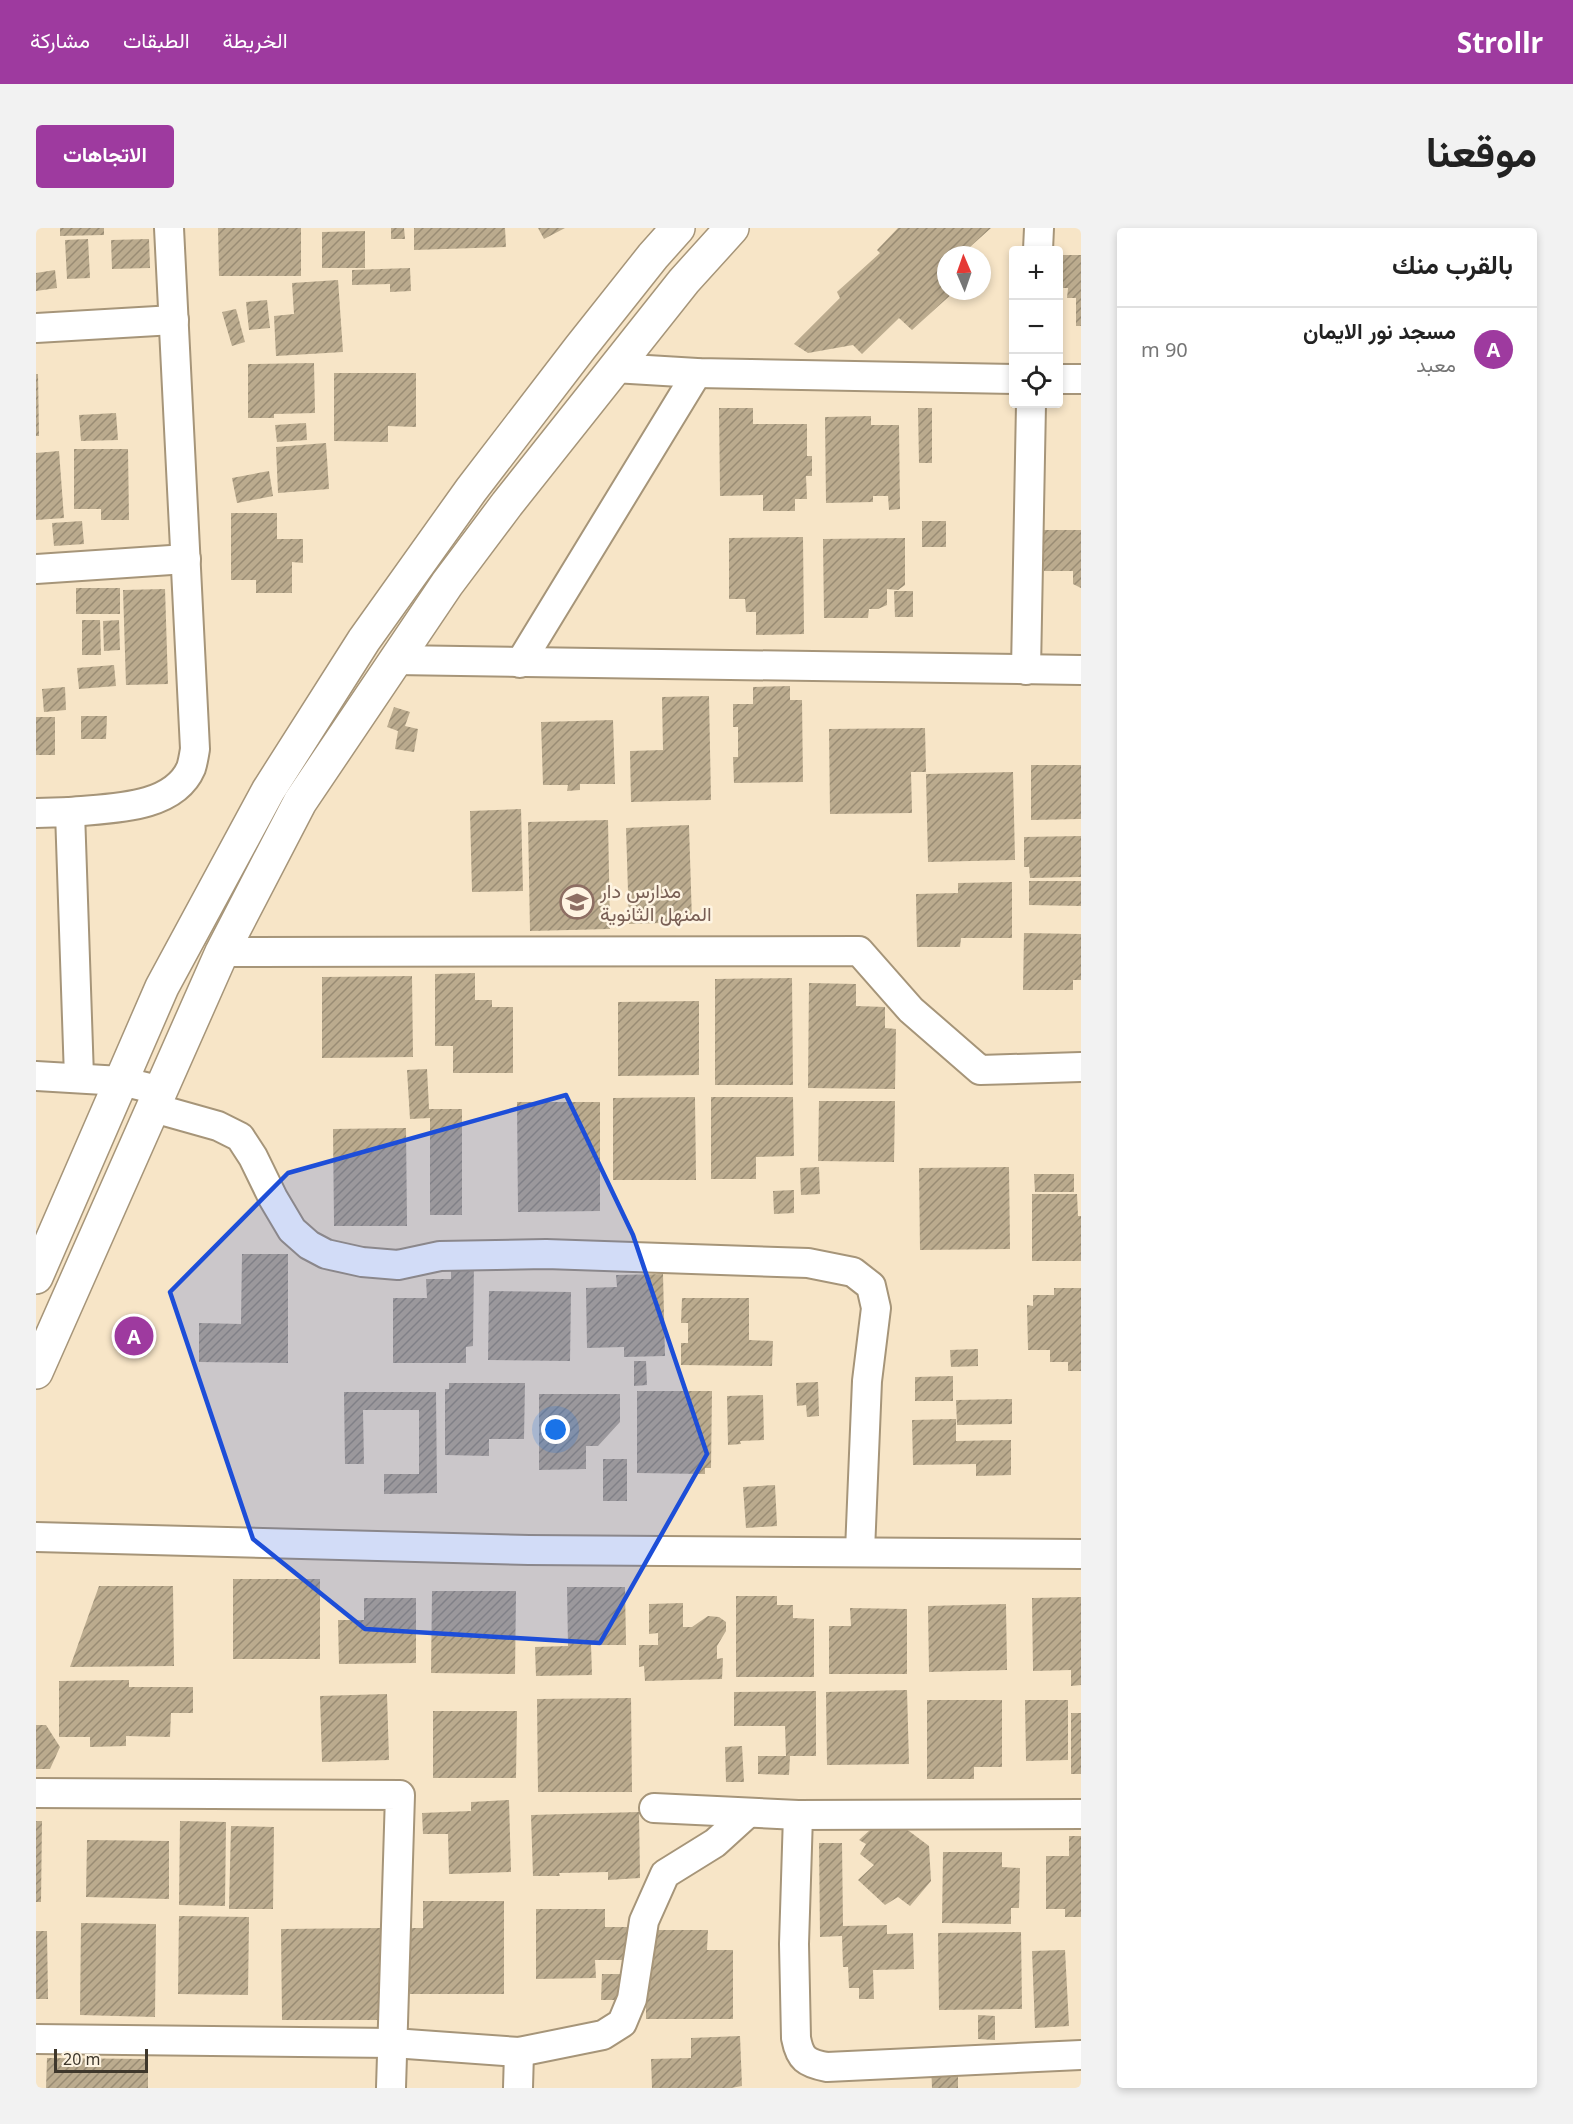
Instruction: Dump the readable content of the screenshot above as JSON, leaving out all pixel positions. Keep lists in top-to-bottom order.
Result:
{
  "places": {
    "school or university": ["مدارس دار المنهل الثانوية"]
  },
  "scale_bar": "20 m",
  "north": "top",
  "page": {
    "header": "Strollr",
    "nav": ["الخريطة", "الطبقات", "مشاركة"],
    "title": "موقعنا",
    "buttons": "الاتجاهات",
    "heading": "بالقرب منك",
    "map_buttons": ["+", "−"],
    "list": [
      {
        "mark": "A",
        "name": "مسجد نور الايمان",
        "note": "معبد",
        "value": "90 m"
      }
    ],
    "pins": "A",
    "scale": "20 m"
  }
}
